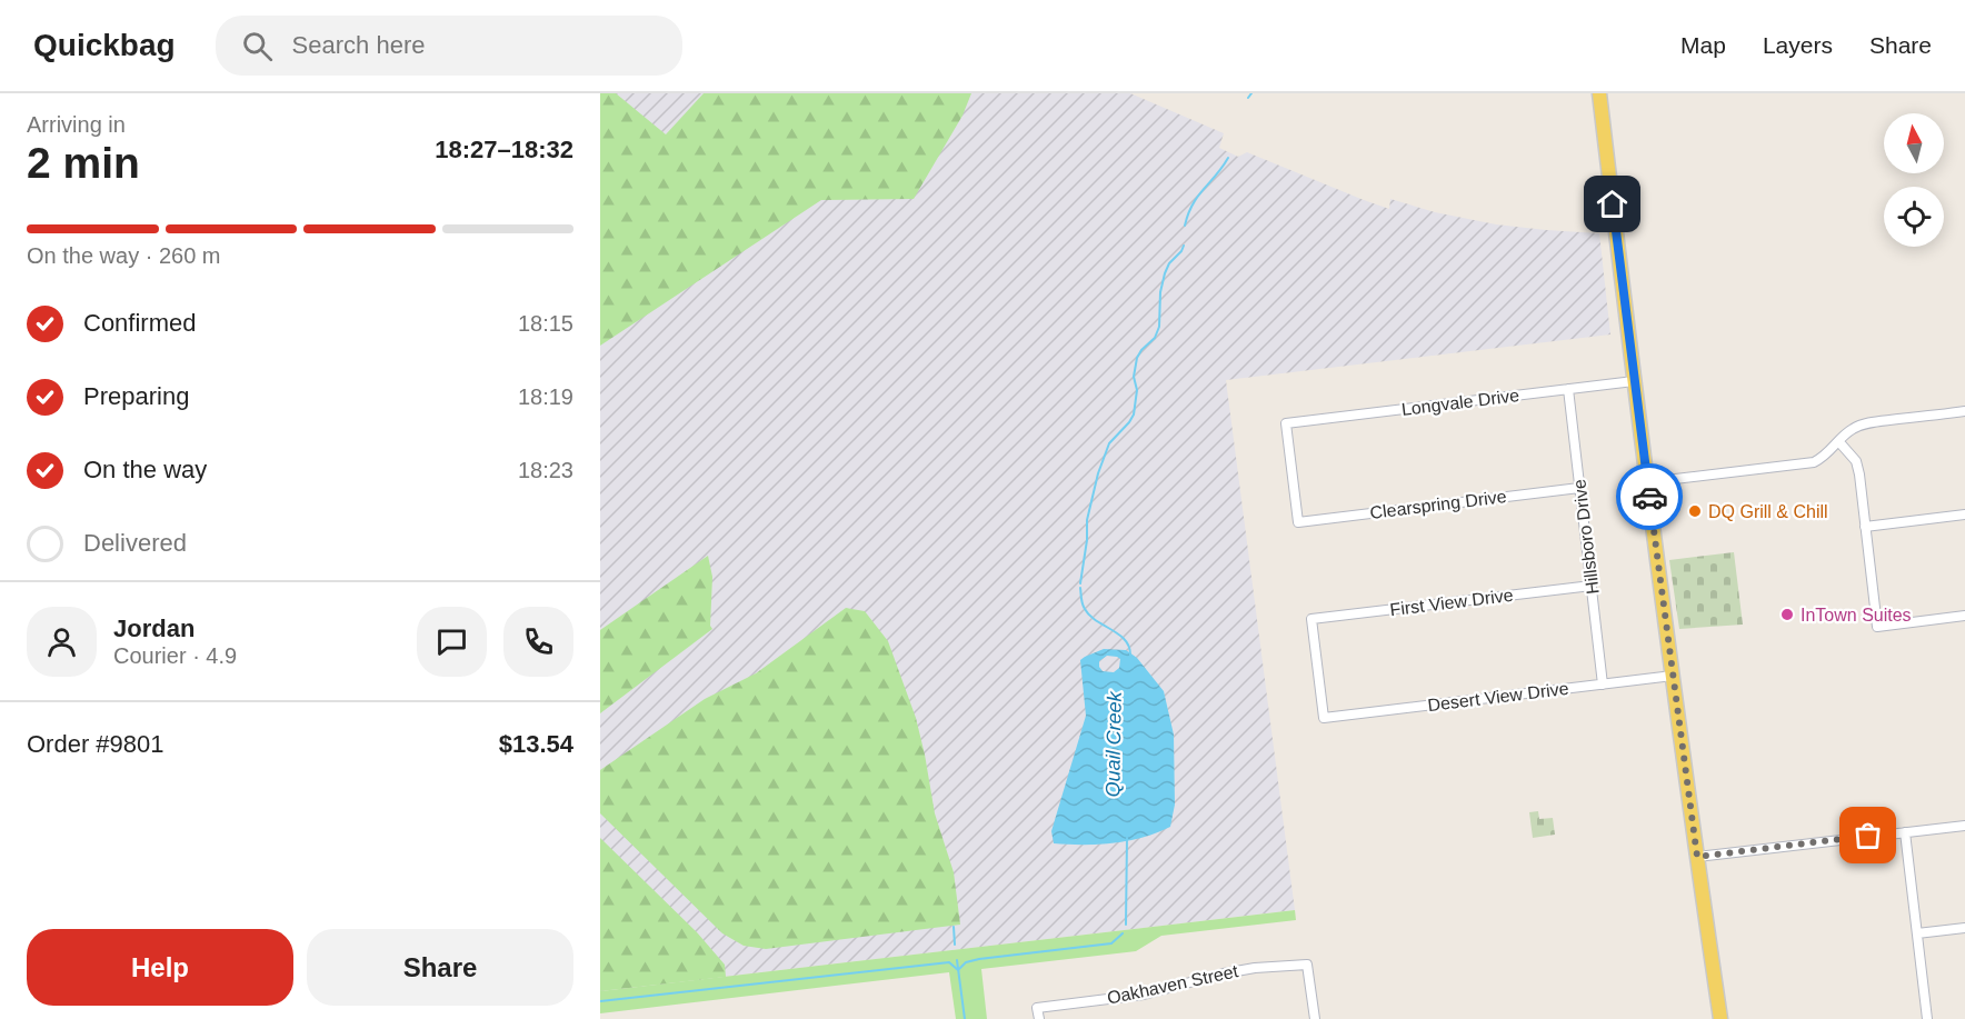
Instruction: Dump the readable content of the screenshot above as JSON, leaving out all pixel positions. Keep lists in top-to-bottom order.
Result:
{
  "streets": {
    "street": [
      "Longvale Drive",
      "Clearspring Drive",
      "Hillsboro Drive",
      "First View Drive",
      "Desert View Drive",
      "Oakhaven Street"
    ]
  },
  "crossings": [
    ["Longvale Drive", "Clearspring Drive"],
    ["Longvale Drive", "Hillsboro Drive"],
    ["Clearspring Drive", "Hillsboro Drive"],
    ["Hillsboro Drive", "First View Drive"],
    ["Hillsboro Drive", "Desert View Drive"],
    ["First View Drive", "Desert View Drive"]
  ],
  "water": ["Quail Creek"],
  "places": ["DQ Grill & Chill", "InTown Suites"],
  "north": "top",
  "page": {
    "header": "Quickbag",
    "search": "Search here",
    "nav": ["Map", "Layers", "Share"],
    "heading": ["2 min", "Arriving in", "18:27–18:32"],
    "panel": [
      "Jordan",
      "Courier · 4.9",
      "Order #9801",
      "$13.54"
    ],
    "bar": "On the way · 260 m",
    "list": [
      ["Confirmed", "18:15"],
      ["Preparing", "18:19"],
      ["On the way", "18:23"],
      "Delivered"
    ],
    "buttons": ["Help", "Share"]
  }
}
